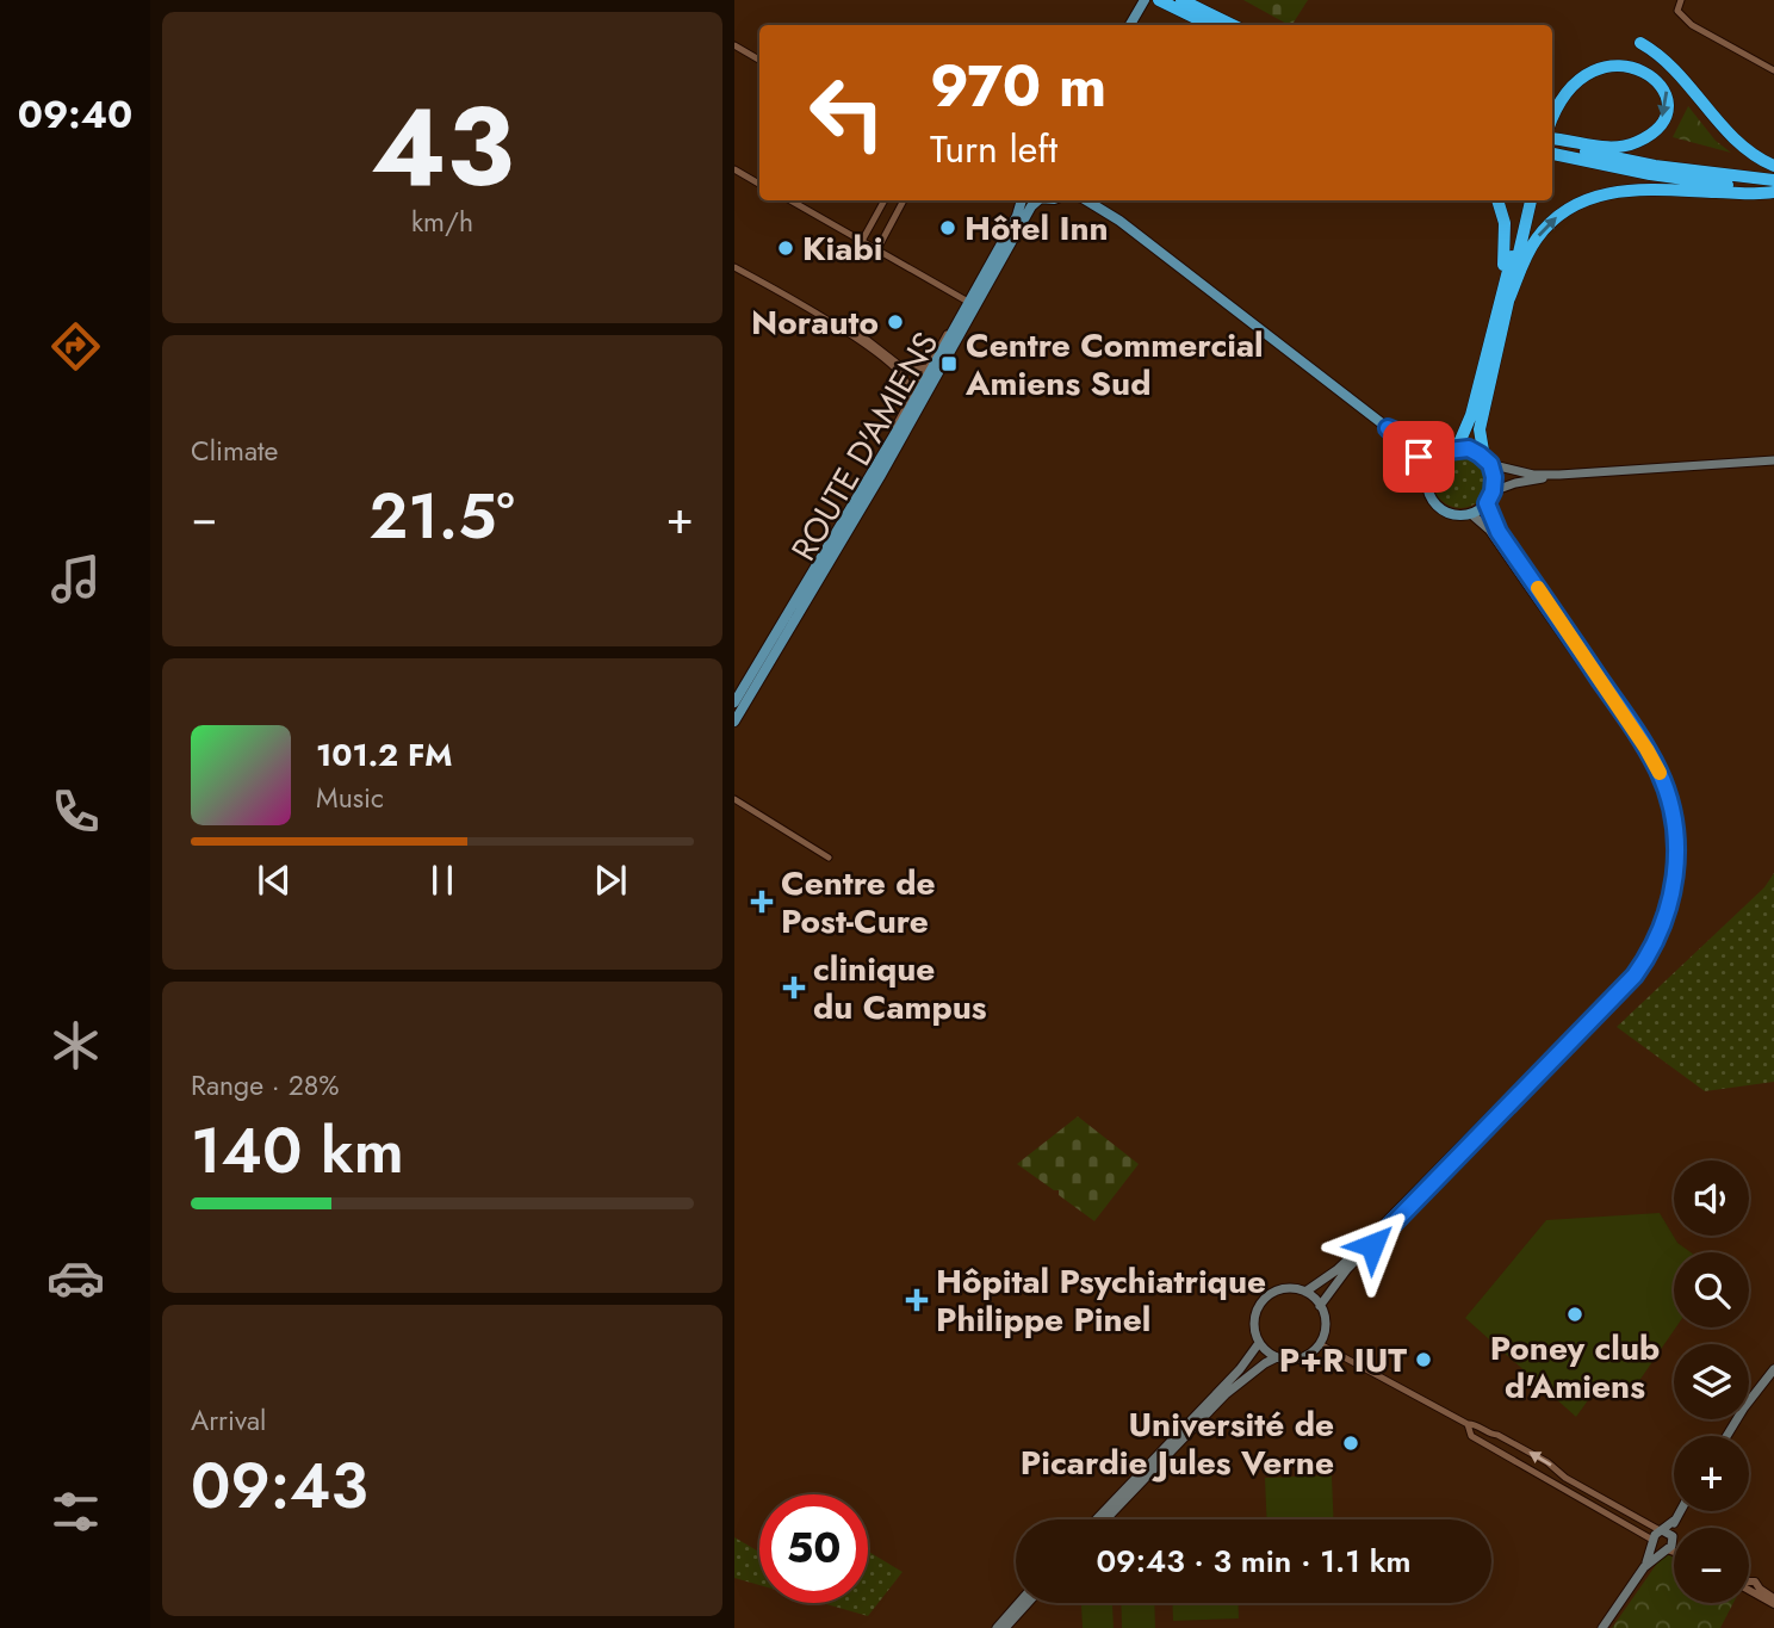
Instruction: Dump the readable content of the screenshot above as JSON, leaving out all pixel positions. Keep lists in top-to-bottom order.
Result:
{
  "streets": {
    "main road": ["ROUTE D'AMIENS"]
  },
  "places": {
    "other": [
      "Hôtel Inn",
      "Kiabi",
      "Norauto",
      "Poney club d'Amiens",
      "P+R IUT",
      "Université de Picardie Jules Verne"
    ],
    "transit": ["Centre Commercial Amiens Sud"],
    "health": ["Centre de Post-Cure", "clinique du Campus", "Hôpital Psychiatrique Philippe Pinel"]
  },
  "page": {
    "tabs": "09:40",
    "tile": [
      ["43", "km/h"],
      "Climate",
      ["Range · 28%", "140 km"],
      ["Arrival", "09:43"]
    ],
    "turn": ["970 m", "Turn left"],
    "heat": ["−", "21.5°", "+"],
    "song": ["101.2 FM", "Music"],
    "map_buttons": ["+", "−"],
    "limit": "50",
    "trip": "09:43 · 3 min · 1.1 km"
  }
}
